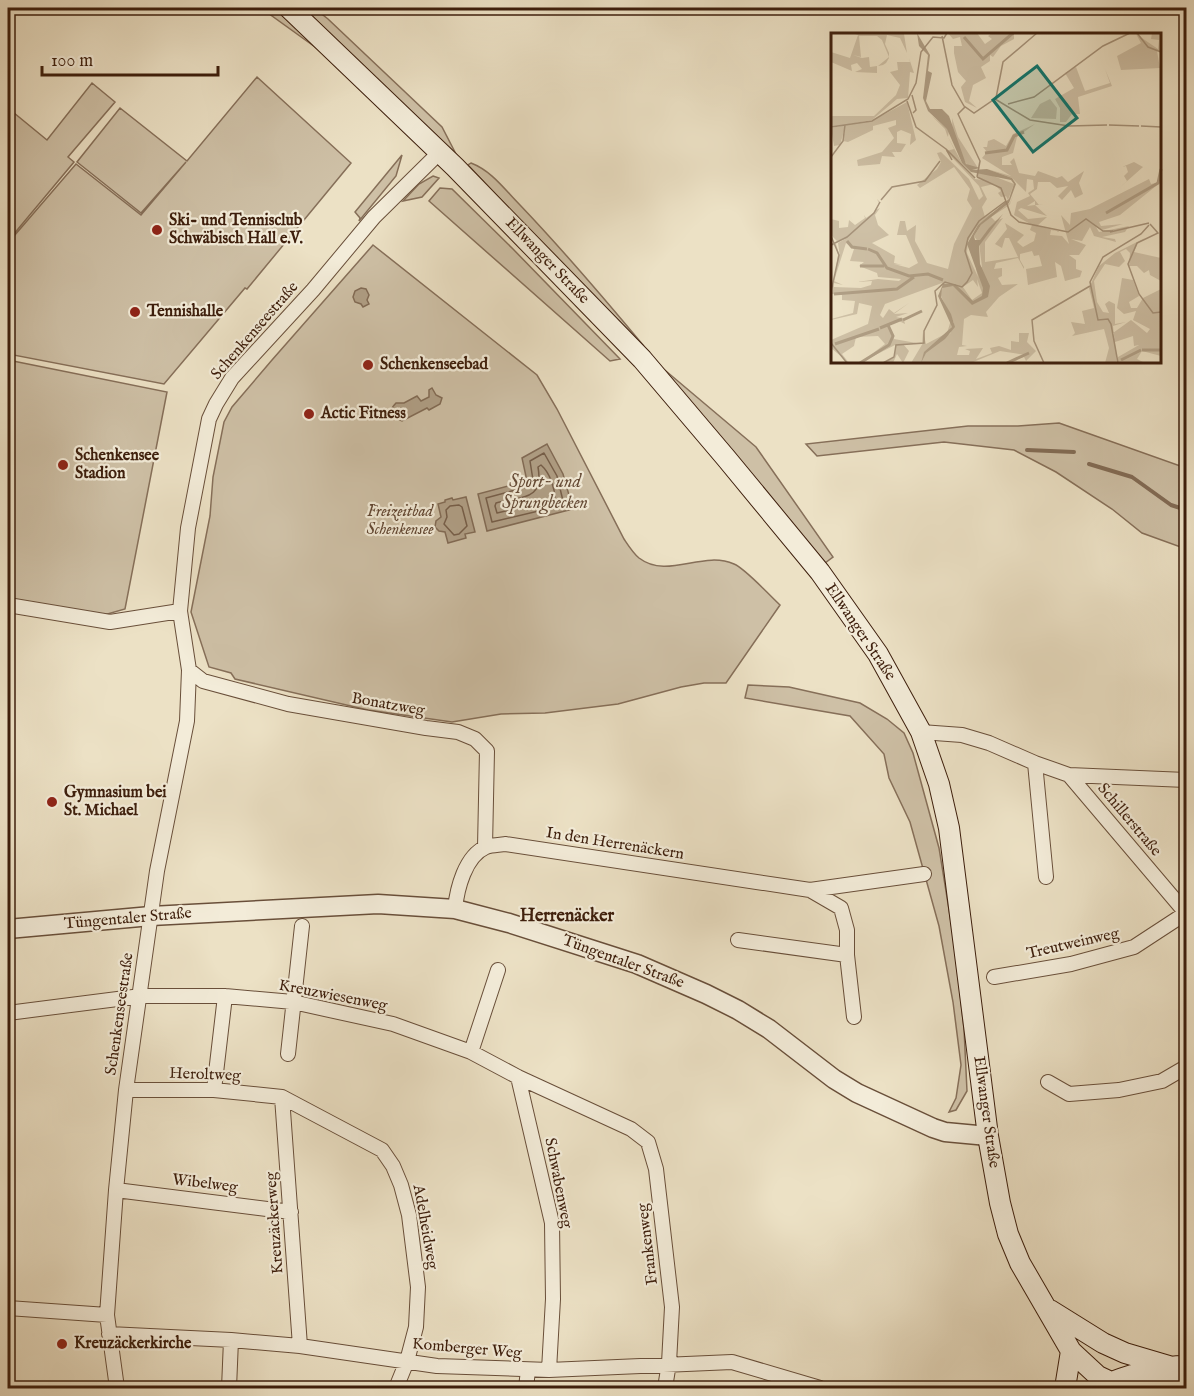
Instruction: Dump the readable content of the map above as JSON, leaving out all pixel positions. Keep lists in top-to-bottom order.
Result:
{
  "streets": {
    "main road": ["Ellwanger Straße"],
    "street": [
      "Schenkenseestraße",
      "Bonatzweg",
      "Schillerstraße",
      "In den Herrenäckern",
      "Tüngentaler Straße",
      "Treutweinweg",
      "Kreuzwiesenweg",
      "Heroltweg",
      "Schwabenweg",
      "Wibelweg",
      "Kreuzäckerweg",
      "Adelheidweg",
      "Frankenweg",
      "Komberger Weg"
    ]
  },
  "crossings": [
    ["Ellwanger Straße", "Schenkenseestraße"],
    ["Ellwanger Straße", "Tüngentaler Straße"],
    ["Schenkenseestraße", "Bonatzweg"],
    ["Schenkenseestraße", "Tüngentaler Straße"],
    ["Schenkenseestraße", "Kreuzwiesenweg"],
    ["Schenkenseestraße", "Heroltweg"],
    ["Schenkenseestraße", "Wibelweg"],
    ["Schenkenseestraße", "Komberger Weg"],
    ["Bonatzweg", "In den Herrenäckern"],
    ["Schillerstraße", "Treutweinweg"],
    ["Kreuzwiesenweg", "Schwabenweg"],
    ["Kreuzwiesenweg", "Frankenweg"],
    ["Heroltweg", "Kreuzäckerweg"],
    ["Heroltweg", "Adelheidweg"],
    ["Schwabenweg", "Komberger Weg"],
    ["Wibelweg", "Kreuzäckerweg"],
    ["Kreuzäckerweg", "Adelheidweg"],
    ["Kreuzäckerweg", "Komberger Weg"],
    ["Adelheidweg", "Komberger Weg"],
    ["Frankenweg", "Komberger Weg"]
  ],
  "districts": ["Herrenäcker"],
  "water": ["Sport- und Sprungbecken"],
  "parks": ["Freizeitbad Schenkensee"],
  "places": [
    "Ski- und Tennisclub Schwäbisch Hall e.V.",
    "Tennishalle",
    "Schenkenseebad",
    "Actic Fitness",
    "Schenkensee Stadion",
    "Gymnasium bei St. Michael",
    "Kreuzäckerkirche"
  ],
  "scale_bar": "100 m"
}
